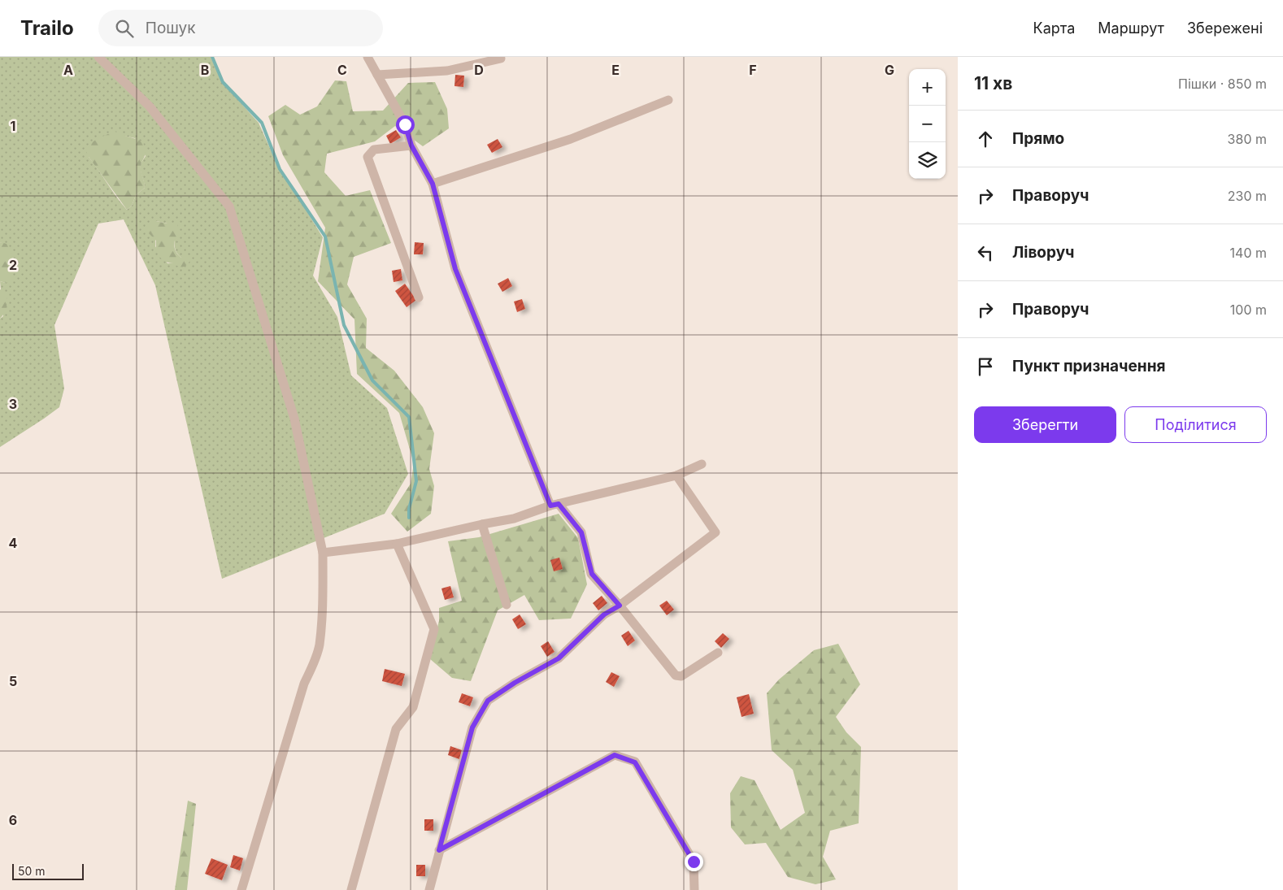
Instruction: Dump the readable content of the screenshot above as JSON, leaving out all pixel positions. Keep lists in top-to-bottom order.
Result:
{
  "scale_bar": "50 m",
  "page": {
    "header": "Trailo",
    "search": "Пошук",
    "nav": ["Карта", "Маршрут", "Збережені"],
    "heading": ["11 хв", "Пішки · 850 m"],
    "map_buttons": ["+", "−"],
    "list": [
      ["Прямо", "380 m"],
      ["Праворуч", "230 m"],
      ["Ліворуч", "140 m"],
      ["Праворуч", "100 m"],
      "Пункт призначення"
    ],
    "buttons": ["Зберегти", "Поділитися"],
    "scale": "50 m"
  },
  "grid": {
    "columns": [
      "A",
      "B",
      "C",
      "D",
      "E",
      "F",
      "G"
    ],
    "rows": [
      "1",
      "2",
      "3",
      "4",
      "5",
      "6"
    ]
  }
}
